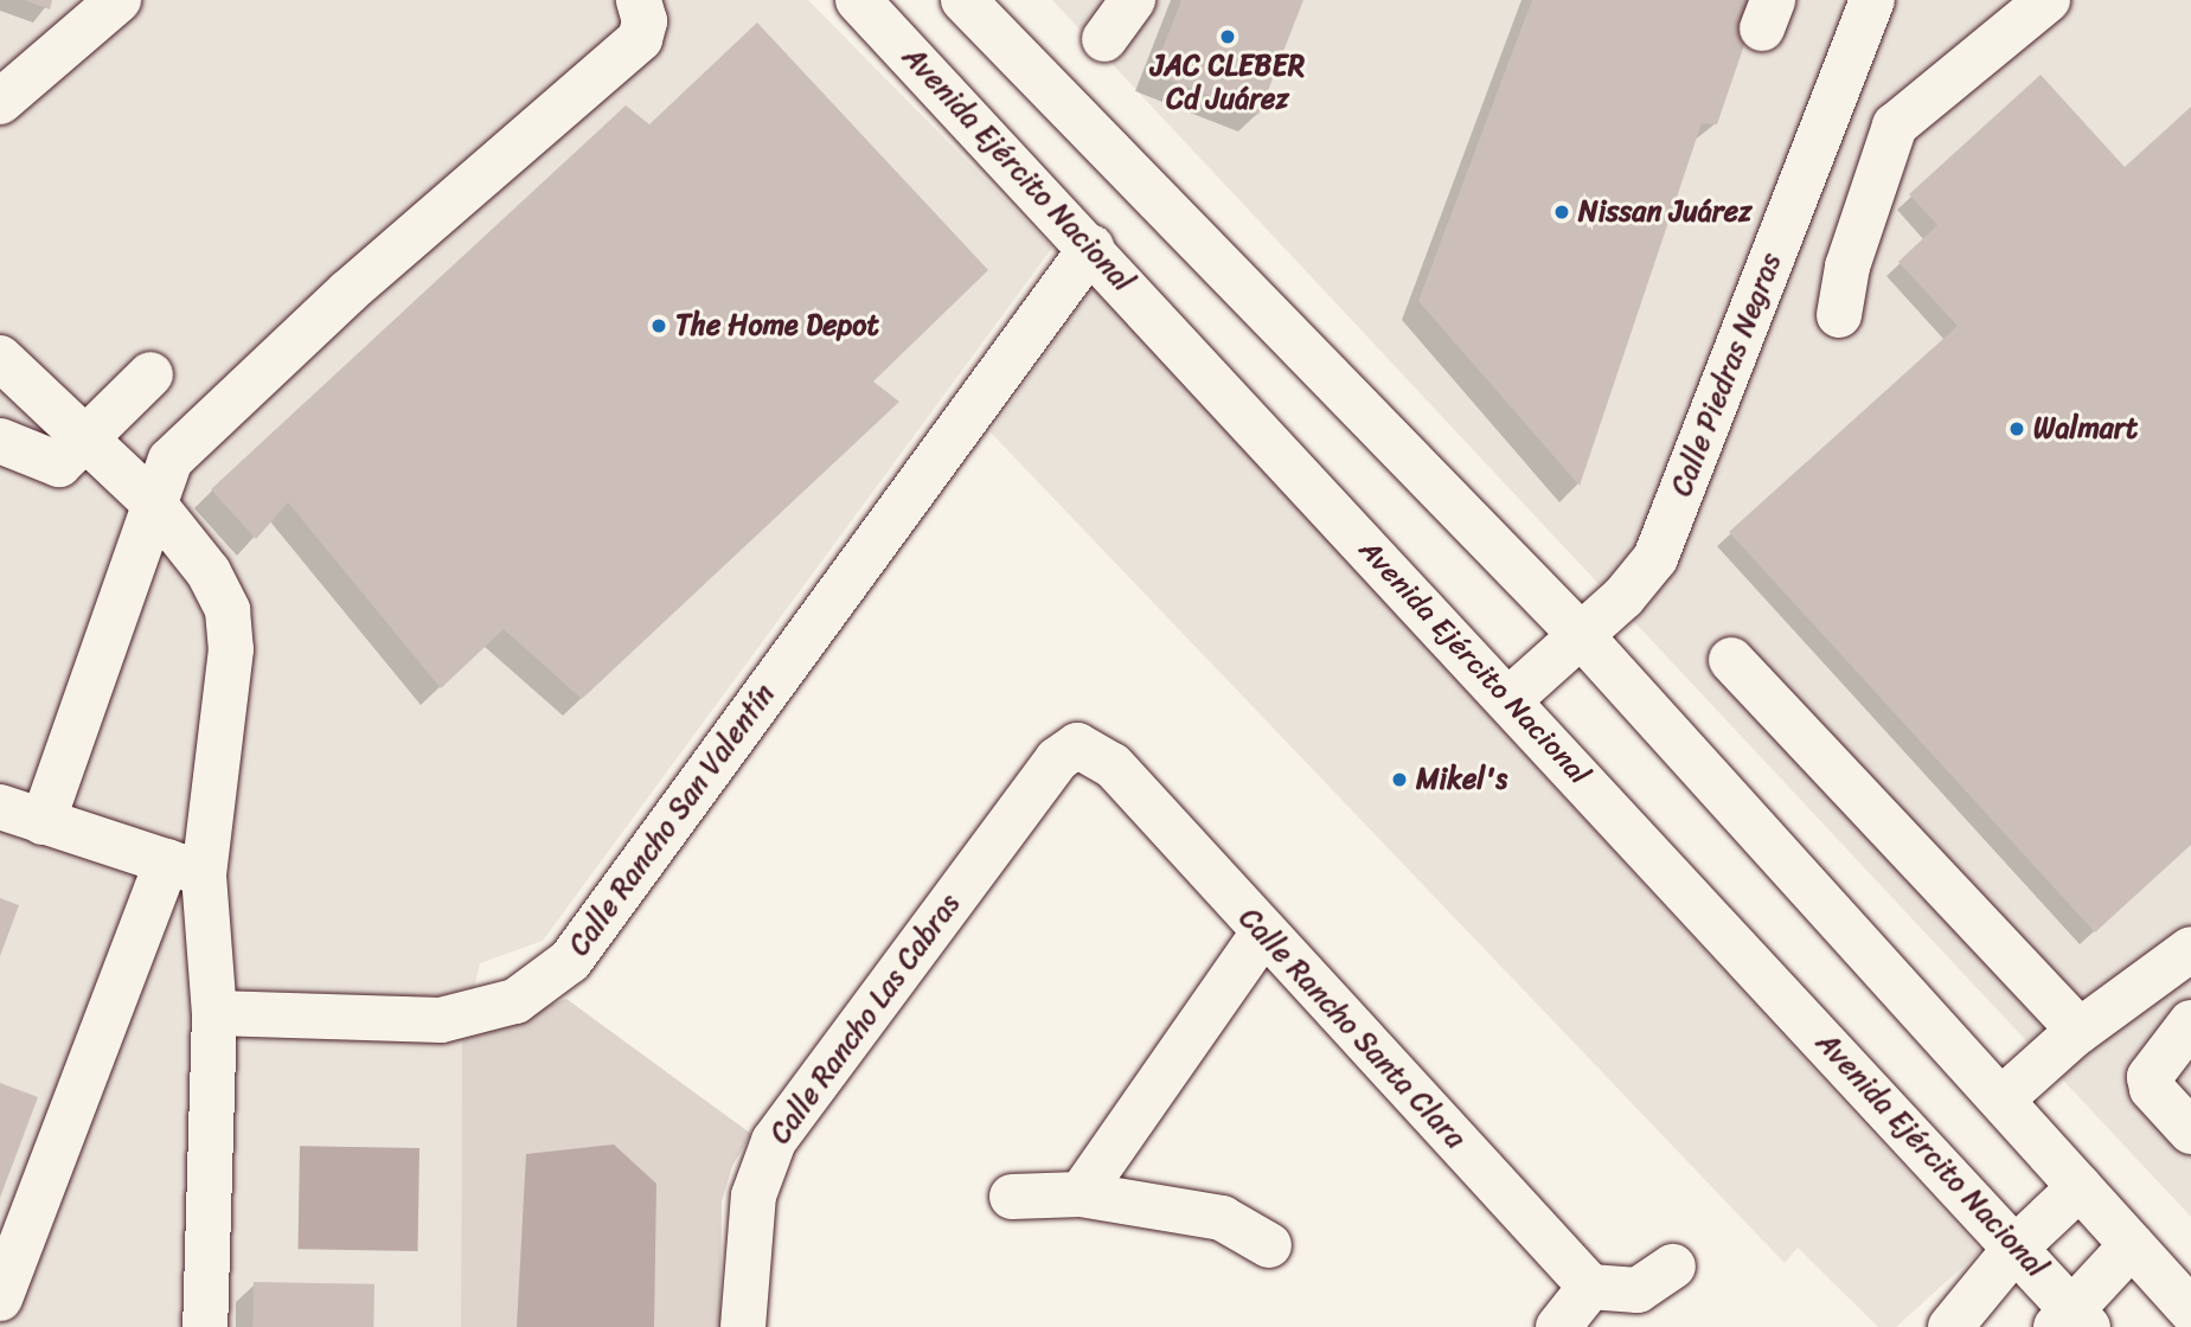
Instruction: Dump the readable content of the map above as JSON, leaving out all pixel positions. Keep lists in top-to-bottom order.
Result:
{
  "streets": {
    "street": [
      "Avenida Ejército Nacional",
      "Calle Piedras Negras",
      "Calle Rancho San Valentín",
      "Calle Rancho Las Cabras",
      "Calle Rancho Santa Clara"
    ]
  },
  "crossings": [
    ["Avenida Ejército Nacional", "Calle Piedras Negras"],
    ["Avenida Ejército Nacional", "Calle Rancho San Valentín"],
    ["Calle Rancho Las Cabras", "Calle Rancho Santa Clara"]
  ],
  "places": [
    "JAC CLEBER Cd Juárez",
    "Nissan Juárez",
    "The Home Depot",
    "Walmart",
    "Mikel's"
  ]
}
